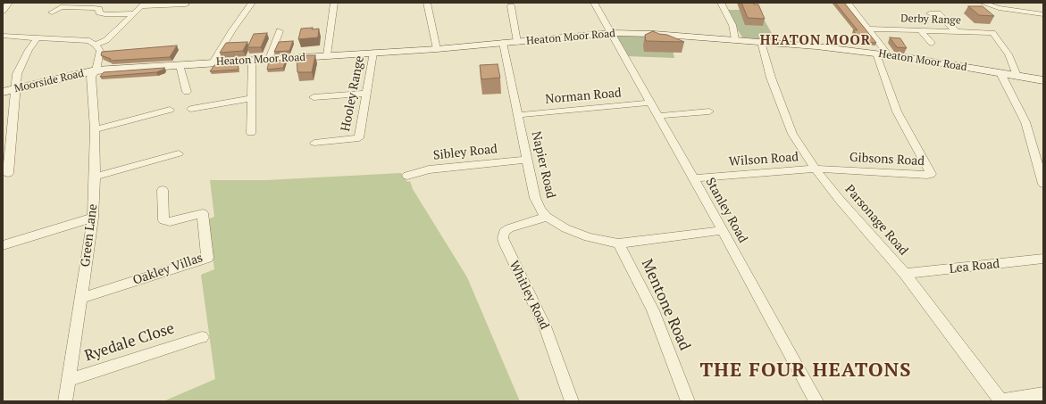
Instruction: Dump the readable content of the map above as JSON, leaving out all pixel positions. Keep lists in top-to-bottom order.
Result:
{
  "streets": {
    "main road": ["Heaton Moor Road", "Moorside Road"],
    "street": [
      "Derby Range",
      "Hooley Range",
      "Norman Road",
      "Sibley Road",
      "Wilson Road",
      "Gibsons Road",
      "Napier Road",
      "Stanley Road",
      "Parsonage Road",
      "Green Lane",
      "Lea Road",
      "Oakley Villas",
      "Whitley Road",
      "Mentone Road",
      "Ryedale Close"
    ]
  },
  "crossings": [
    ["Derby Range", "Heaton Moor Road"],
    ["Heaton Moor Road", "Moorside Road"],
    ["Heaton Moor Road", "Hooley Range"],
    ["Heaton Moor Road", "Gibsons Road"],
    ["Heaton Moor Road", "Napier Road"],
    ["Heaton Moor Road", "Stanley Road"],
    ["Heaton Moor Road", "Parsonage Road"],
    ["Heaton Moor Road", "Green Lane"],
    ["Moorside Road", "Green Lane"],
    ["Norman Road", "Napier Road"],
    ["Norman Road", "Stanley Road"],
    ["Sibley Road", "Napier Road"],
    ["Wilson Road", "Gibsons Road"],
    ["Wilson Road", "Stanley Road"],
    ["Wilson Road", "Parsonage Road"],
    ["Gibsons Road", "Parsonage Road"],
    ["Napier Road", "Stanley Road"],
    ["Napier Road", "Whitley Road"],
    ["Napier Road", "Mentone Road"],
    ["Parsonage Road", "Lea Road"],
    ["Green Lane", "Oakley Villas"],
    ["Green Lane", "Ryedale Close"]
  ],
  "districts": ["HEATON MOOR", "THE FOUR HEATONS"]
}
